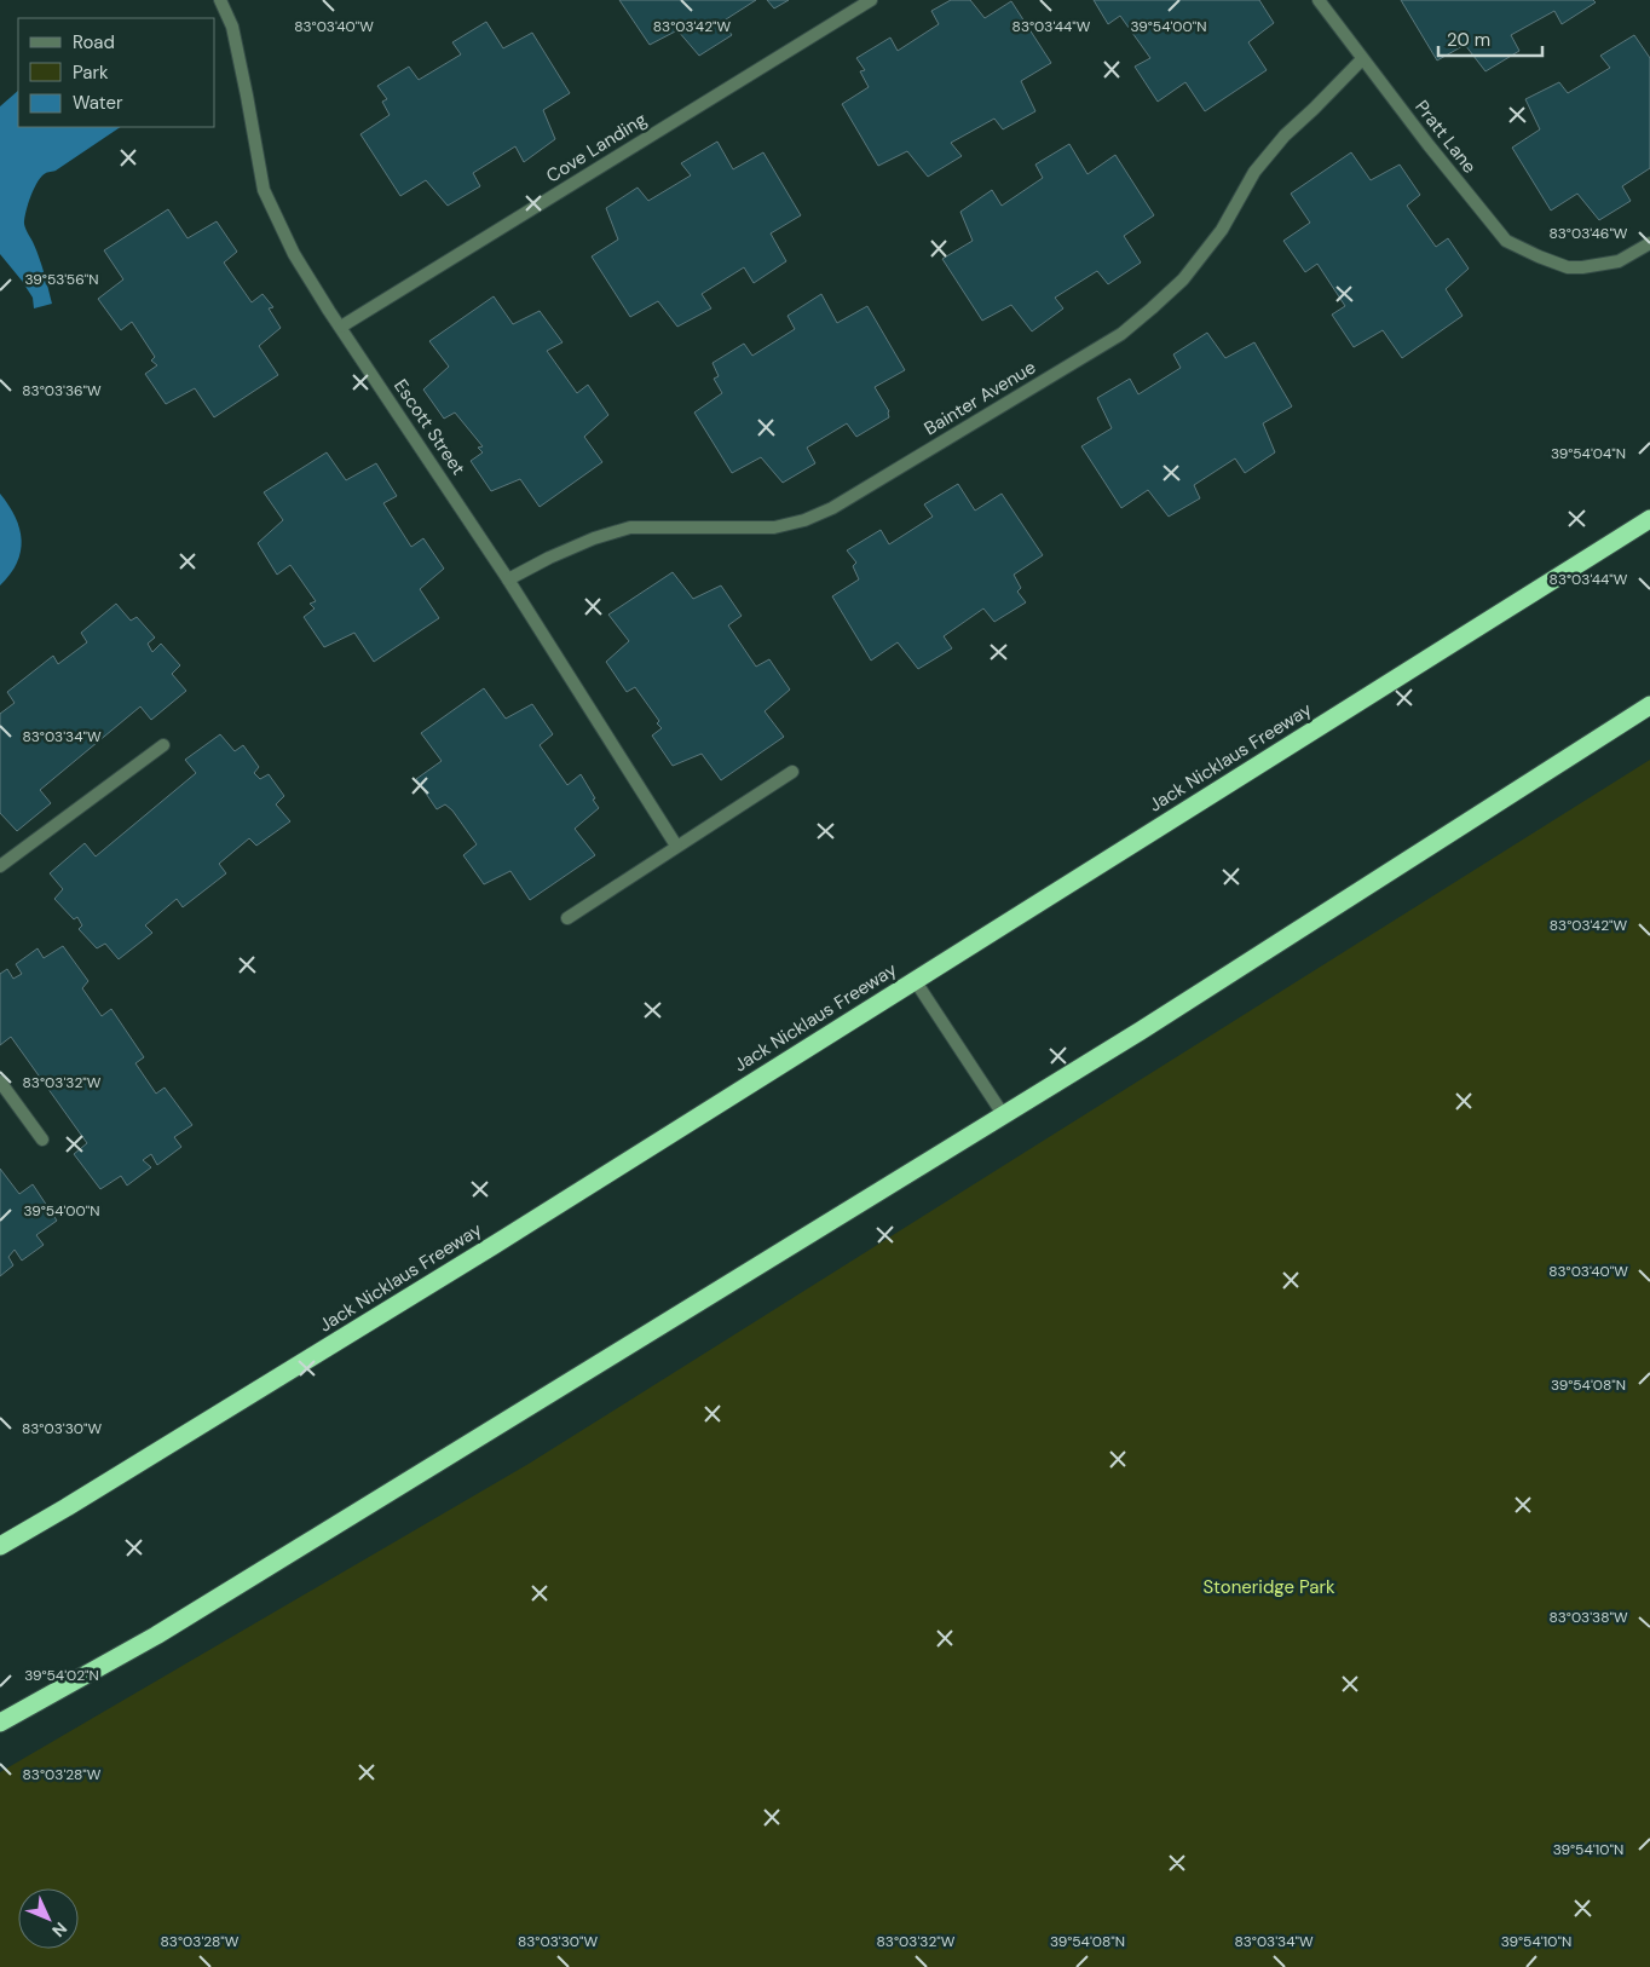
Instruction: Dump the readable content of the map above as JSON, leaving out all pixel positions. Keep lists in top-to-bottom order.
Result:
{
  "streets": {
    "highway": ["Jack Nicklaus Freeway"],
    "street": [
      "Pratt Lane",
      "Cove Landing",
      "Bainter Avenue",
      "Escott Street"
    ]
  },
  "crossings": [
    ["Pratt Lane", "Bainter Avenue"],
    ["Cove Landing", "Escott Street"],
    ["Bainter Avenue", "Escott Street"]
  ],
  "parks": ["Stoneridge Park"],
  "legend": ["Road", "Park", "Water"],
  "scale_bar": "20 m",
  "north": "bottom right",
  "coordinates": [
    "83°03'40\"W",
    "83°03'44\"W",
    "83°03'42\"W",
    "39°54'00\"N",
    "83°03'46\"W",
    "39°53'56\"N",
    "83°03'36\"W",
    "39°54'04\"N",
    "83°03'34\"W",
    "83°03'32\"W",
    "39°54'08\"N",
    "83°03'30\"W",
    "83°03'38\"W",
    "39°54'02\"N",
    "83°03'28\"W",
    "39°54'10\"N"
  ]
}
